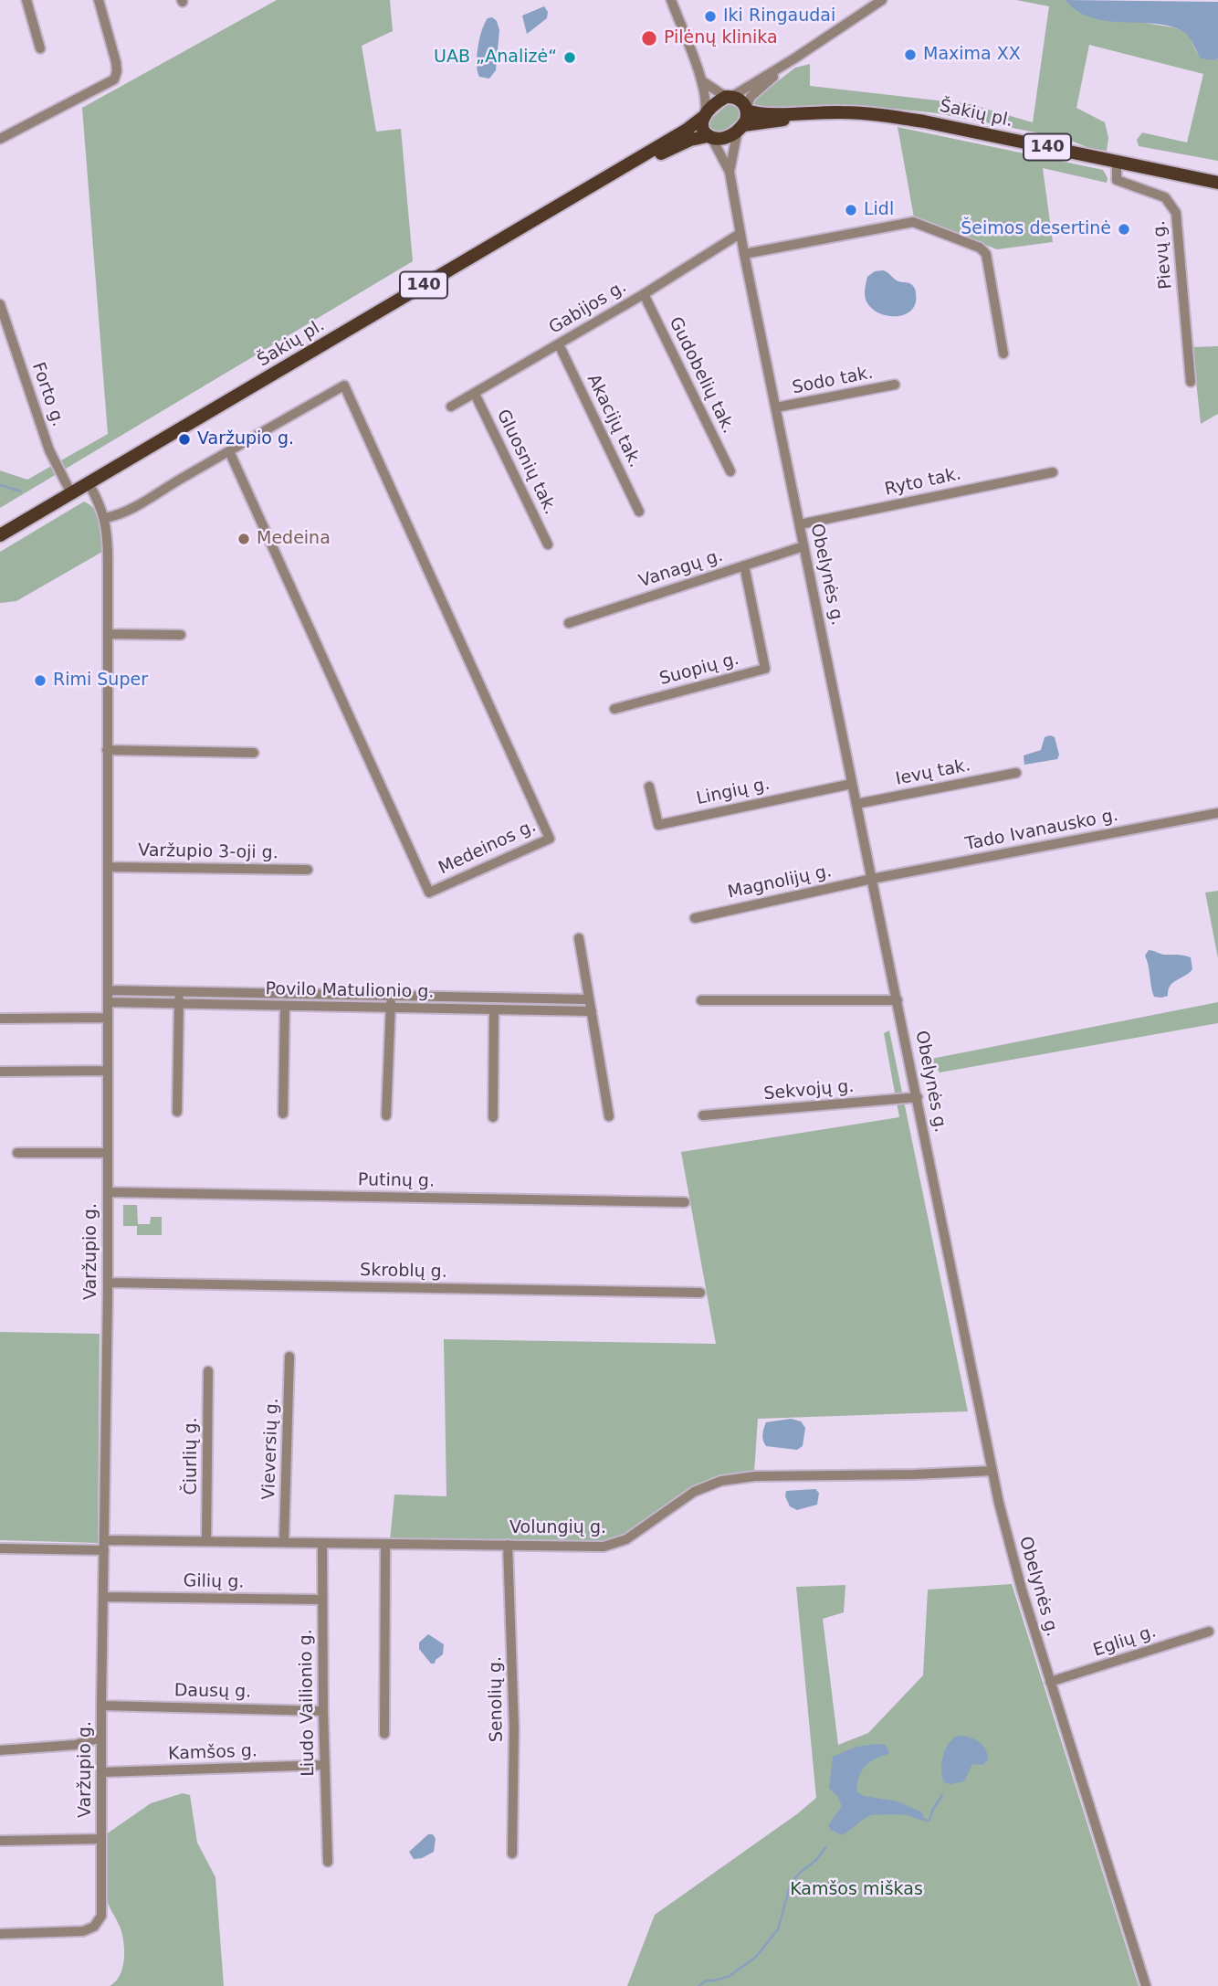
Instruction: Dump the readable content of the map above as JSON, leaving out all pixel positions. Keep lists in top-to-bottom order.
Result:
{
  "streets": {
    "main road": ["Šakių pl.", "140"],
    "street": [
      "Pievų g.",
      "Gabijos g.",
      "Gudobelių tak.",
      "Sodo tak.",
      "Forto g.",
      "Akacijų tak.",
      "Gluosnių tak.",
      "Ryto tak.",
      "Vanagų g.",
      "Obelynės g.",
      "Suopių g.",
      "Ievų tak.",
      "Lingių g.",
      "Tado Ivanausko g.",
      "Medeinos g.",
      "Varžupio 3-oji g.",
      "Magnolijų g.",
      "Povilo Matulionio g.",
      "Sekvojų g.",
      "Putinų g.",
      "Varžupio g.",
      "Skroblų g.",
      "Vieversių g.",
      "Čiurlių g.",
      "Volungių g.",
      "Gilių g.",
      "Eglių g.",
      "Dausų g.",
      "Senolių g.",
      "Liudo Vailionio g.",
      "Kamšos g."
    ]
  },
  "crossings": [
    ["Šakių pl.", "140"],
    ["Šakių pl.", "Pievų g."],
    ["Šakių pl.", "Forto g."],
    ["Šakių pl.", "Obelynės g."],
    ["Šakių pl.", "Varžupio g."],
    ["140", "Obelynės g."],
    ["Gabijos g.", "Gudobelių tak."],
    ["Gabijos g.", "Akacijų tak."],
    ["Gabijos g.", "Gluosnių tak."],
    ["Gabijos g.", "Obelynės g."],
    ["Sodo tak.", "Obelynės g."],
    ["Ryto tak.", "Obelynės g."],
    ["Vanagų g.", "Obelynės g."],
    ["Vanagų g.", "Suopių g."],
    ["Obelynės g.", "Ievų tak."],
    ["Obelynės g.", "Lingių g."],
    ["Obelynės g.", "Tado Ivanausko g."],
    ["Obelynės g.", "Magnolijų g."],
    ["Obelynės g.", "Sekvojų g."],
    ["Obelynės g.", "Volungių g."],
    ["Obelynės g.", "Eglių g."],
    ["Tado Ivanausko g.", "Magnolijų g."],
    ["Varžupio 3-oji g.", "Varžupio g."],
    ["Povilo Matulionio g.", "Varžupio g."],
    ["Putinų g.", "Varžupio g."],
    ["Varžupio g.", "Skroblų g."],
    ["Varžupio g.", "Volungių g."],
    ["Varžupio g.", "Gilių g."],
    ["Varžupio g.", "Dausų g."],
    ["Varžupio g.", "Kamšos g."],
    ["Vieversių g.", "Volungių g."],
    ["Čiurlių g.", "Volungių g."],
    ["Volungių g.", "Senolių g."],
    ["Volungių g.", "Liudo Vailionio g."],
    ["Gilių g.", "Liudo Vailionio g."],
    ["Dausų g.", "Liudo Vailionio g."],
    ["Liudo Vailionio g.", "Kamšos g."]
  ],
  "parks": ["Kamšos miškas"],
  "places": [
    "Iki Ringaudai",
    "Pilėnų klinika",
    "Maxima XX",
    "UAB „Analizė“",
    "Lidl",
    "Šeimos desertinė",
    "Varžupio g.",
    "Medeina",
    "Rimi Super"
  ]
}
